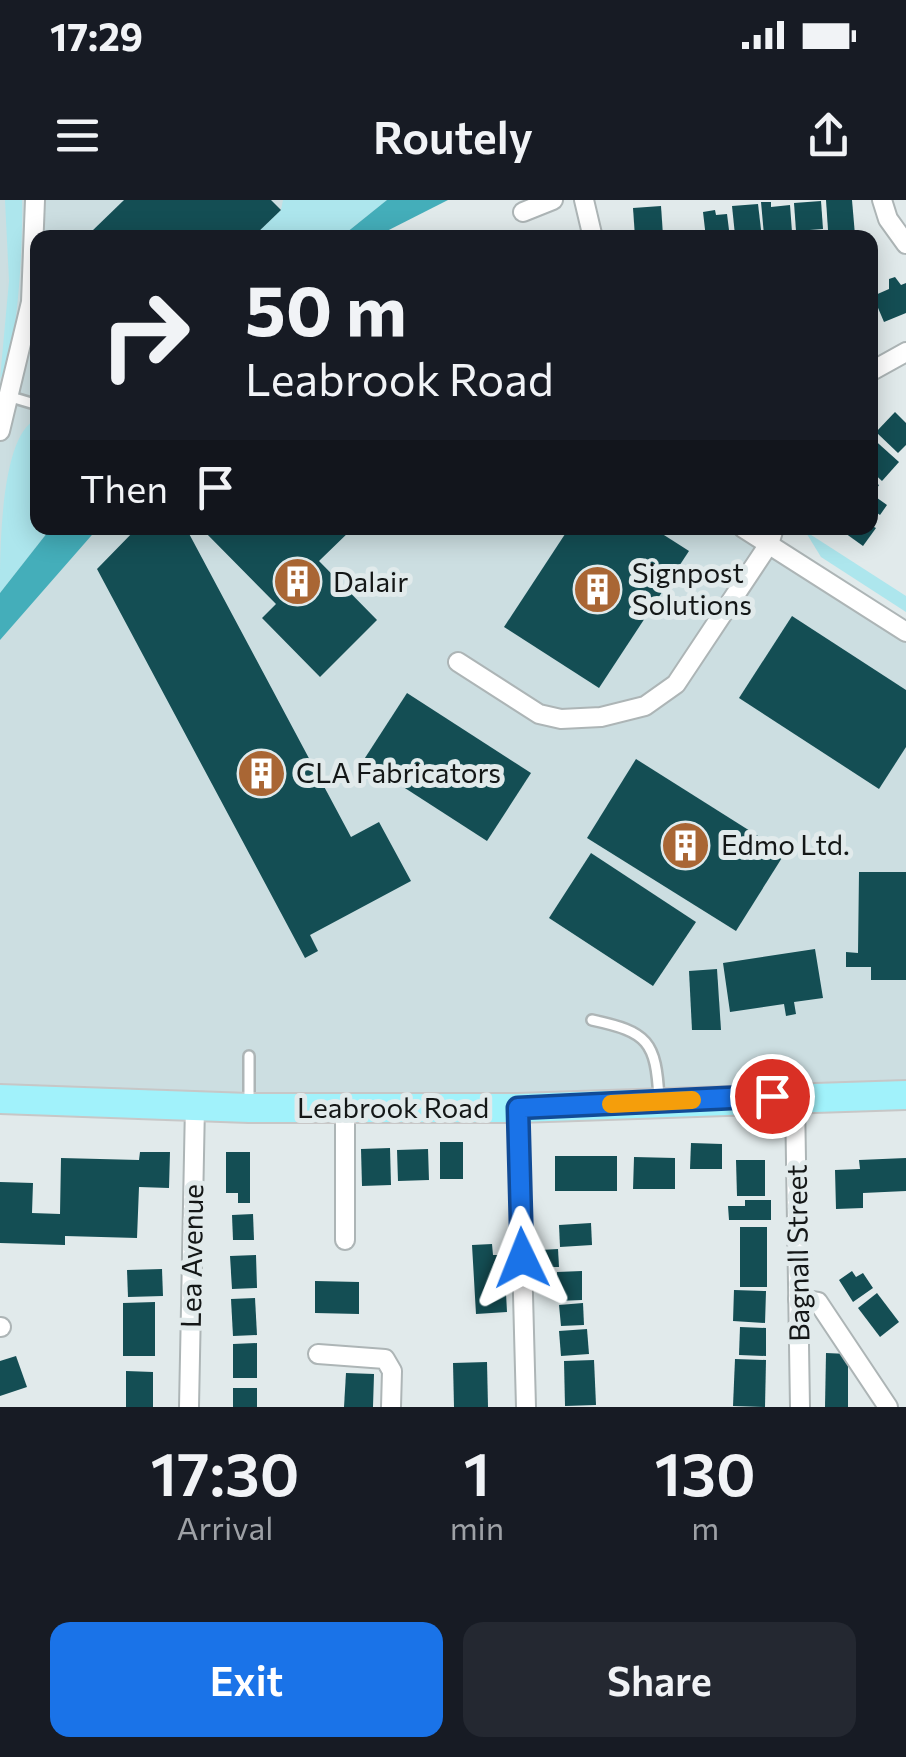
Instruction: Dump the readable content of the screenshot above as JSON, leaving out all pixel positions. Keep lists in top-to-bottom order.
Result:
{
  "streets": {
    "main road": ["Leabrook Road"],
    "street": ["Bagnall Street", "Lea Avenue"]
  },
  "crossings": [
    ["Leabrook Road", "Bagnall Street"],
    ["Leabrook Road", "Lea Avenue"]
  ],
  "places": {
    "building": [
      "Dalair",
      "Signpost Solutions",
      "CLA Fabricators",
      "Edmo Ltd."
    ]
  },
  "page": {
    "status": "17:29",
    "header": "Routely",
    "turn": ["50 m", "Leabrook Road"],
    "then": "Then",
    "eta": [
      "17:30",
      "Arrival",
      "1",
      "min",
      "130",
      "m"
    ],
    "buttons": ["Exit", "Share"]
  }
}
